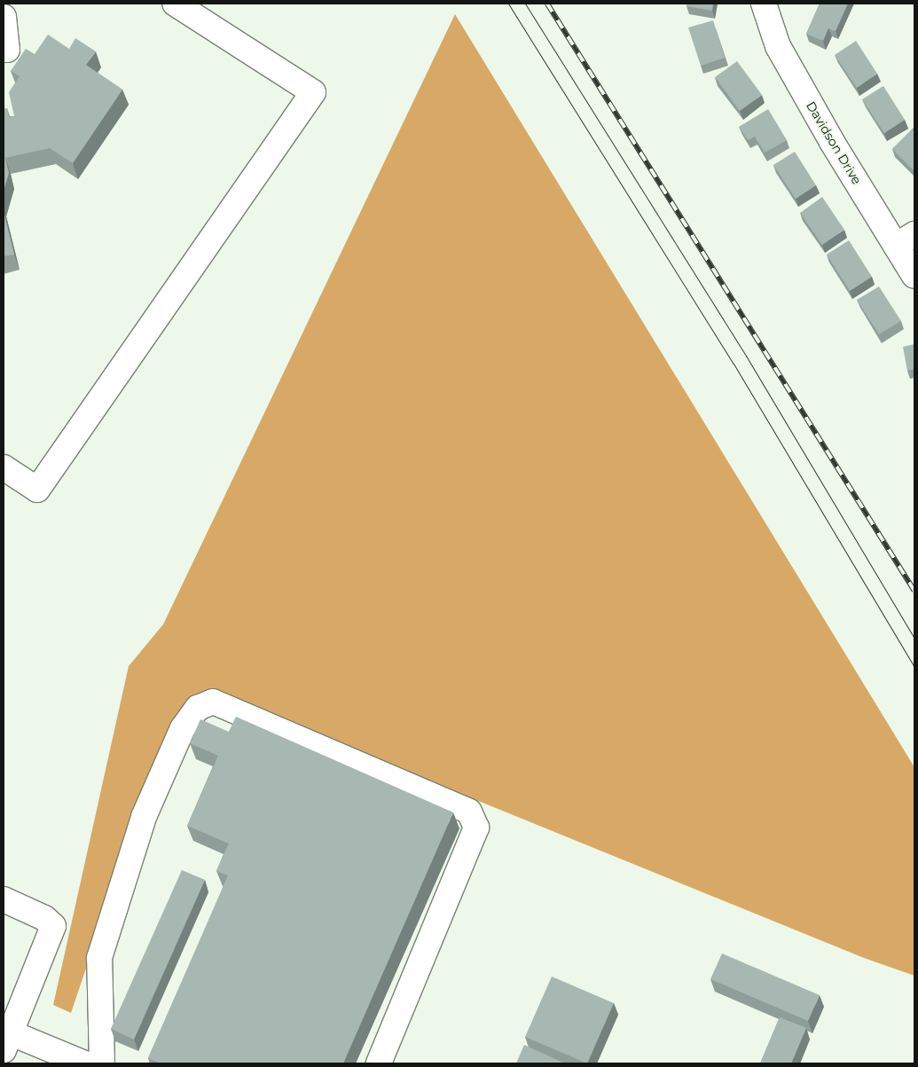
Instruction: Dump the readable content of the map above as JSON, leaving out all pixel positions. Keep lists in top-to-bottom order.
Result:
{
  "streets": {
    "street": ["Davidson Drive"]
  }
}
